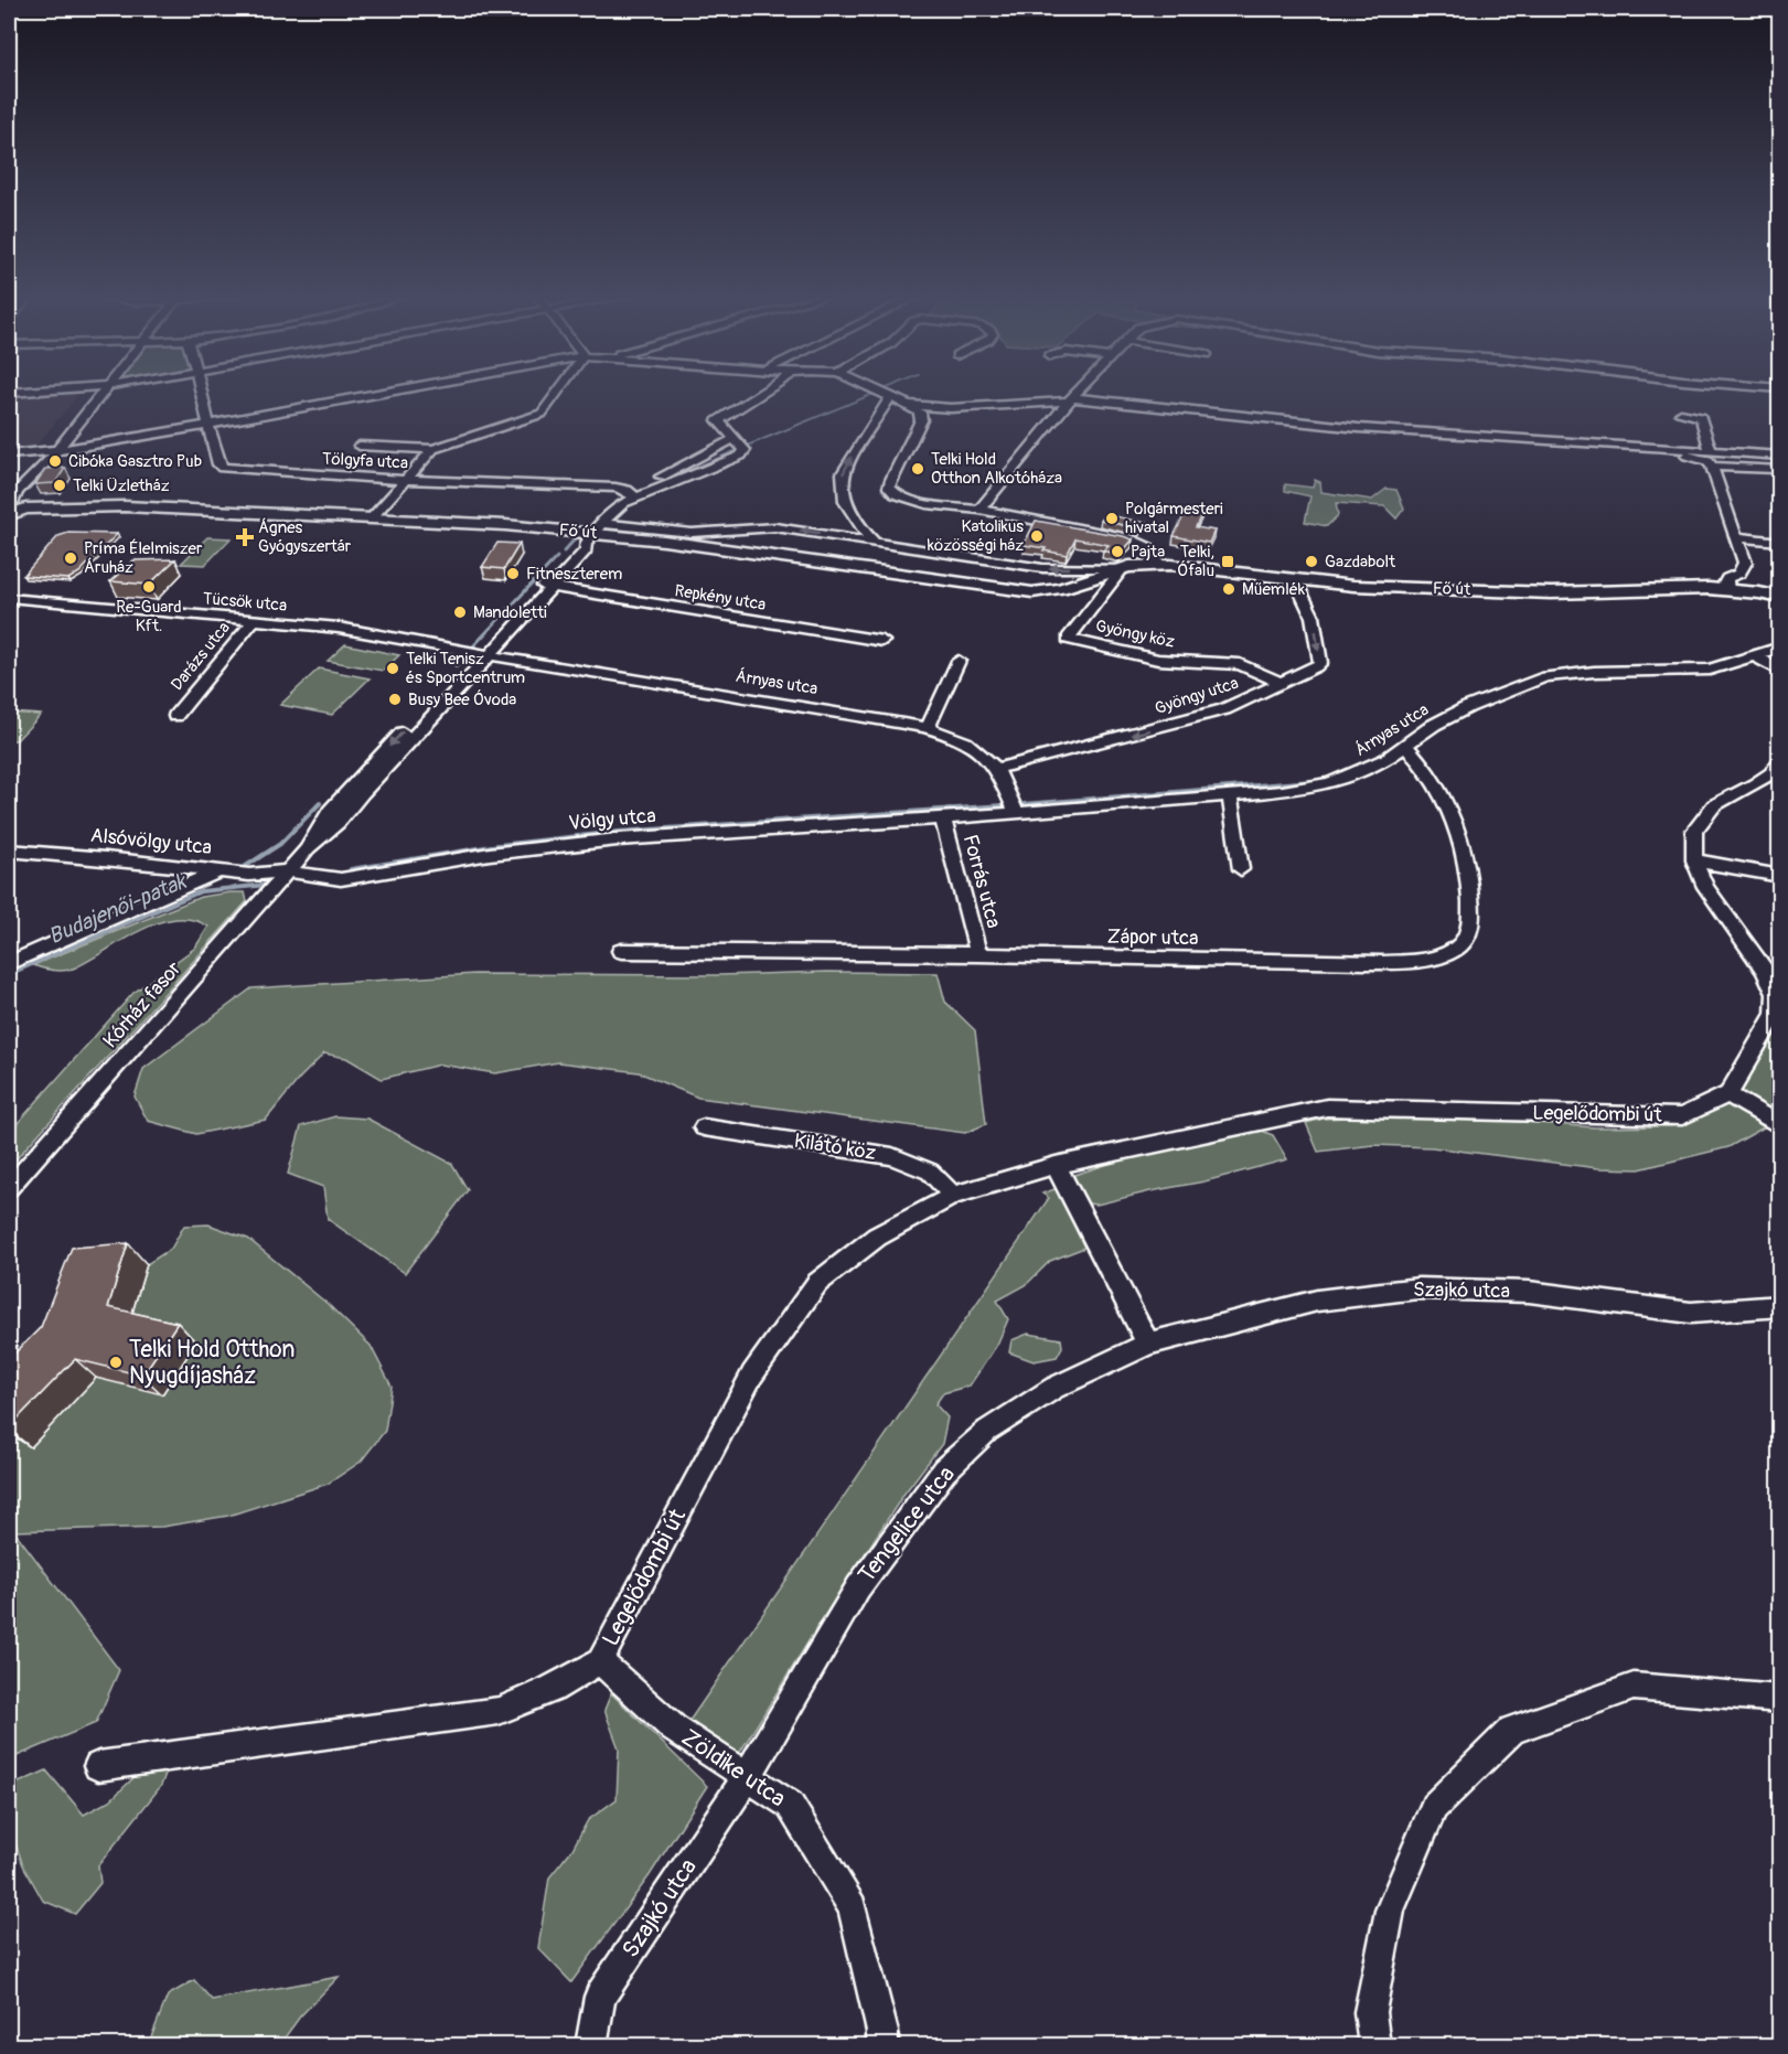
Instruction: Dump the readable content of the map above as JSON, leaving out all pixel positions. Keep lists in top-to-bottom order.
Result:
{
  "streets": {
    "main road": ["Fő út"],
    "street": [
      "Tölgyfa utca",
      "Repkény utca",
      "Tücsök utca",
      "Gyöngy köz",
      "Darázs utca",
      "Árnyas utca",
      "Gyöngy utca",
      "Völgy utca",
      "Alsóvölgy utca",
      "Forrás utca",
      "Zápor utca",
      "Kórház fasor",
      "Legelődombi út",
      "Kilátó köz",
      "Szajkó utca",
      "Tengelice utca",
      "Zöldike utca"
    ]
  },
  "crossings": [
    ["Tölgyfa utca", "Kórház fasor"],
    ["Fő út", "Gyöngy köz"],
    ["Fő út", "Gyöngy utca"],
    ["Fő út", "Kórház fasor"],
    ["Repkény utca", "Kórház fasor"],
    ["Tücsök utca", "Darázs utca"],
    ["Tücsök utca", "Árnyas utca"],
    ["Tücsök utca", "Kórház fasor"],
    ["Gyöngy köz", "Gyöngy utca"],
    ["Árnyas utca", "Gyöngy utca"],
    ["Árnyas utca", "Völgy utca"],
    ["Árnyas utca", "Forrás utca"],
    ["Árnyas utca", "Zápor utca"],
    ["Árnyas utca", "Kórház fasor"],
    ["Völgy utca", "Alsóvölgy utca"],
    ["Völgy utca", "Forrás utca"],
    ["Völgy utca", "Kórház fasor"],
    ["Alsóvölgy utca", "Kórház fasor"],
    ["Forrás utca", "Zápor utca"],
    ["Legelődombi út", "Kilátó köz"],
    ["Legelődombi út", "Zöldike utca"],
    ["Szajkó utca", "Tengelice utca"],
    ["Szajkó utca", "Zöldike utca"],
    ["Tengelice utca", "Zöldike utca"]
  ],
  "one_way": ["Gyöngy utca"],
  "water": ["Budajenői-patak"],
  "places": {
    "other": [
      "Cibóka Gasztro Pub",
      "Telki Hold Otthon Alkotóháza",
      "Telki Üzletház",
      "Polgármesteri hivatal",
      "Katolikus közösségi ház",
      "Pajta",
      "Príma Élelmiszer Áruház",
      "Gazdabolt",
      "Fitneszterem",
      "Re-Guard Kft.",
      "Műemlék",
      "Mandoletti",
      "Telki Tenisz és Sportcentrum",
      "Busy Bee Óvoda",
      "Telki Hold Otthon Nyugdíjasház"
    ],
    "health": ["Ágnes Gyógyszertár"],
    "transit": ["Telki, Ófalu"]
  }
}
